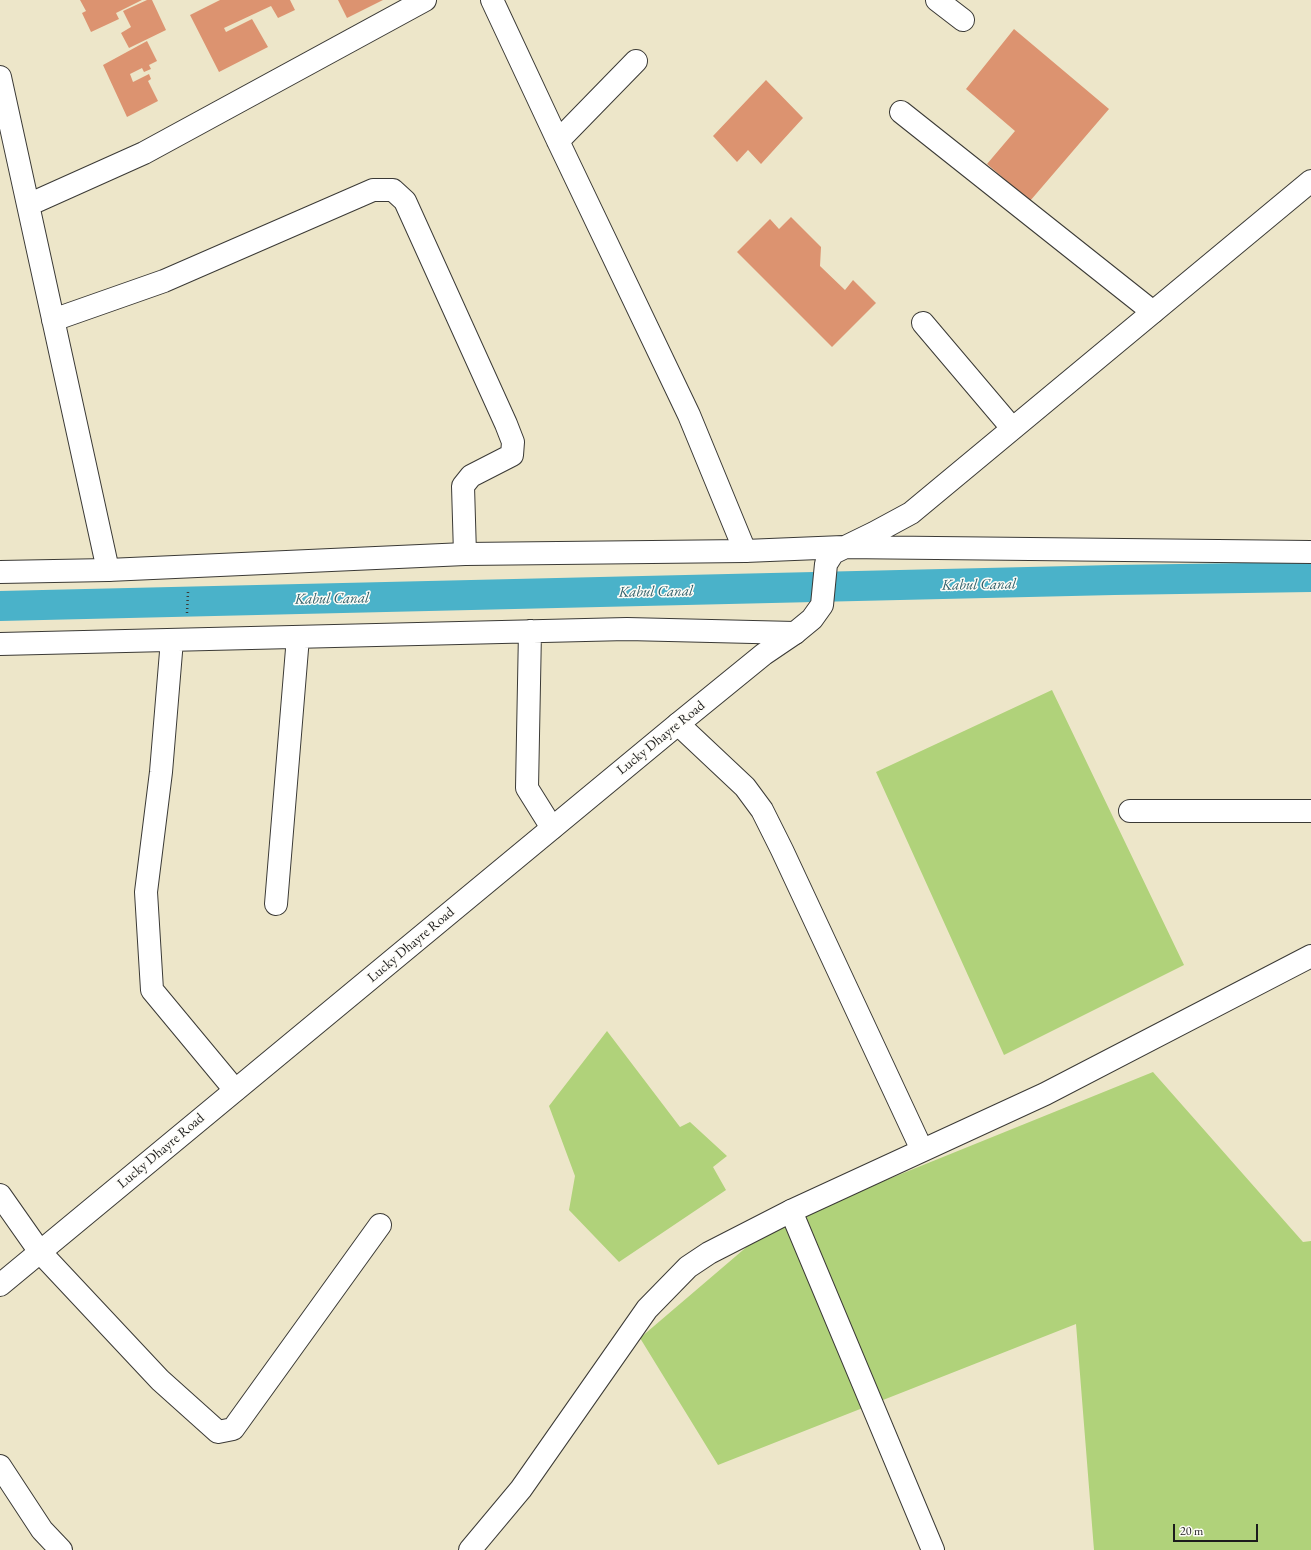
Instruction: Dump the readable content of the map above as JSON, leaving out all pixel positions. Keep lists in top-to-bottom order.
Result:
{
  "streets": {
    "street": ["Lucky Dhayre Road"]
  },
  "water": ["Kabul Canal"],
  "scale_bar": "20 m"
}
